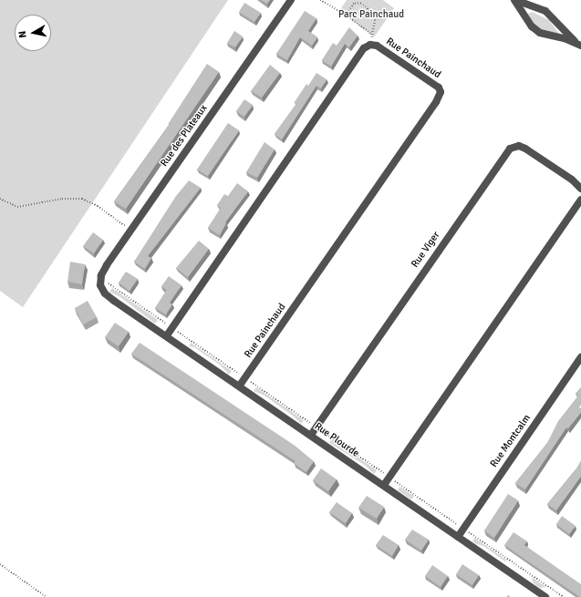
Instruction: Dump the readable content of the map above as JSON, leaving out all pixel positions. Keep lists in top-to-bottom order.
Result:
{
  "streets": {
    "street": [
      "Rue Painchaud",
      "Rue des Plateaux",
      "Rue Viger",
      "Rue Plourde",
      "Rue Montcalm"
    ]
  },
  "crossings": [
    ["Rue Painchaud", "Rue Plourde"],
    ["Rue des Plateaux", "Rue Plourde"],
    ["Rue Viger", "Rue Plourde"],
    ["Rue Plourde", "Rue Montcalm"]
  ],
  "parks": ["Parc Painchaud"],
  "north": "left"
}
